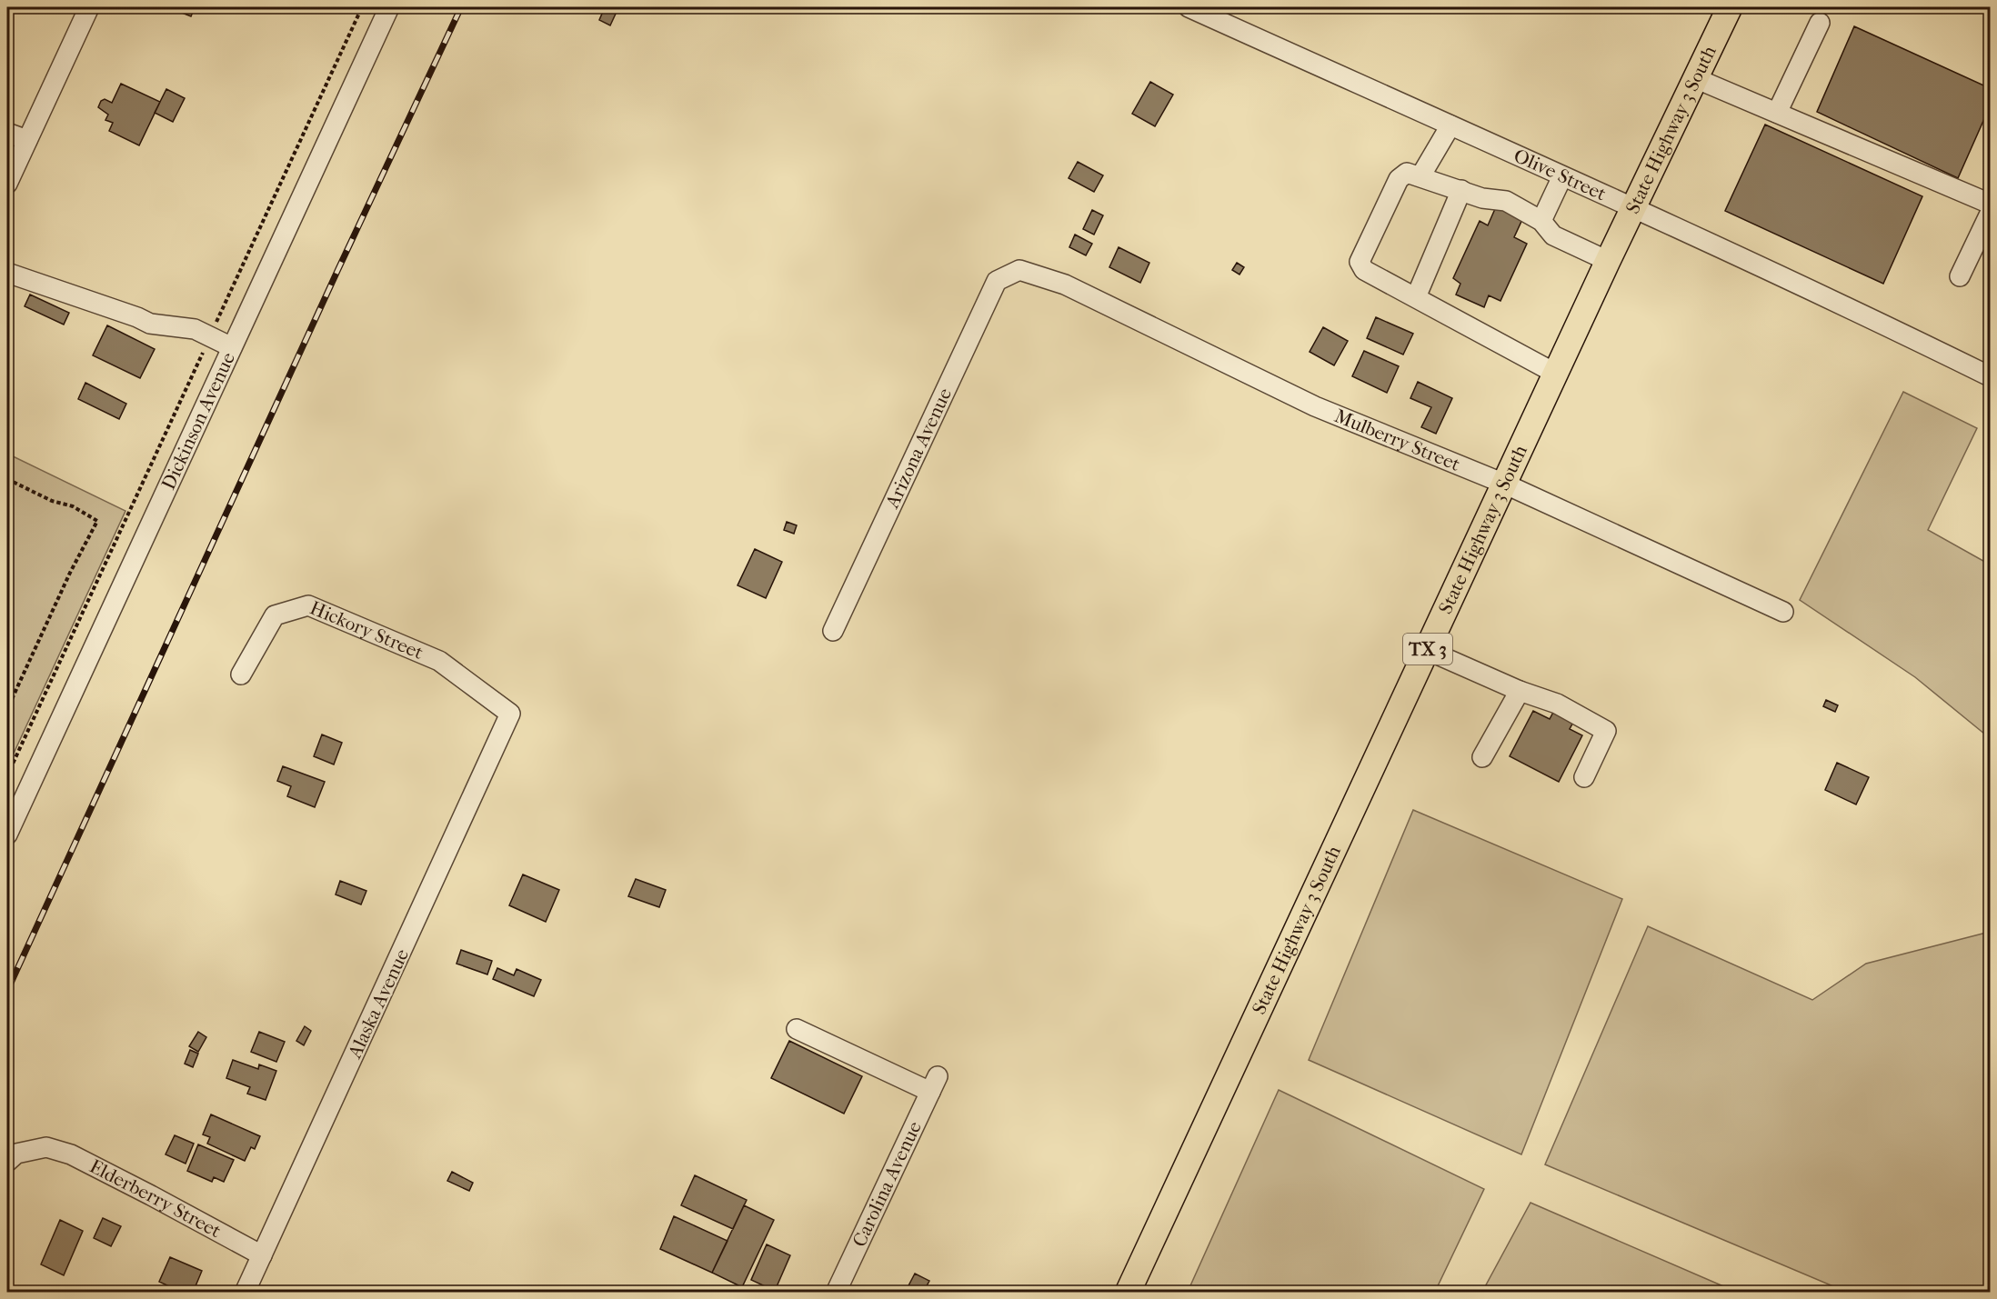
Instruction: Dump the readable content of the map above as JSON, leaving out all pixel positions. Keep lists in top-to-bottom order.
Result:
{
  "streets": {
    "main road": ["State Highway 3 South", "TX 3"],
    "street": [
      "Olive Street",
      "Dickinson Avenue",
      "Mulberry Street",
      "Arizona Avenue",
      "Hickory Street",
      "Alaska Avenue",
      "Carolina Avenue",
      "Elderberry Street"
    ]
  },
  "crossings": [
    ["State Highway 3 South", "Olive Street"],
    ["State Highway 3 South", "Mulberry Street"],
    ["Mulberry Street", "Arizona Avenue"],
    ["Hickory Street", "Alaska Avenue"],
    ["Alaska Avenue", "Elderberry Street"]
  ]
}
